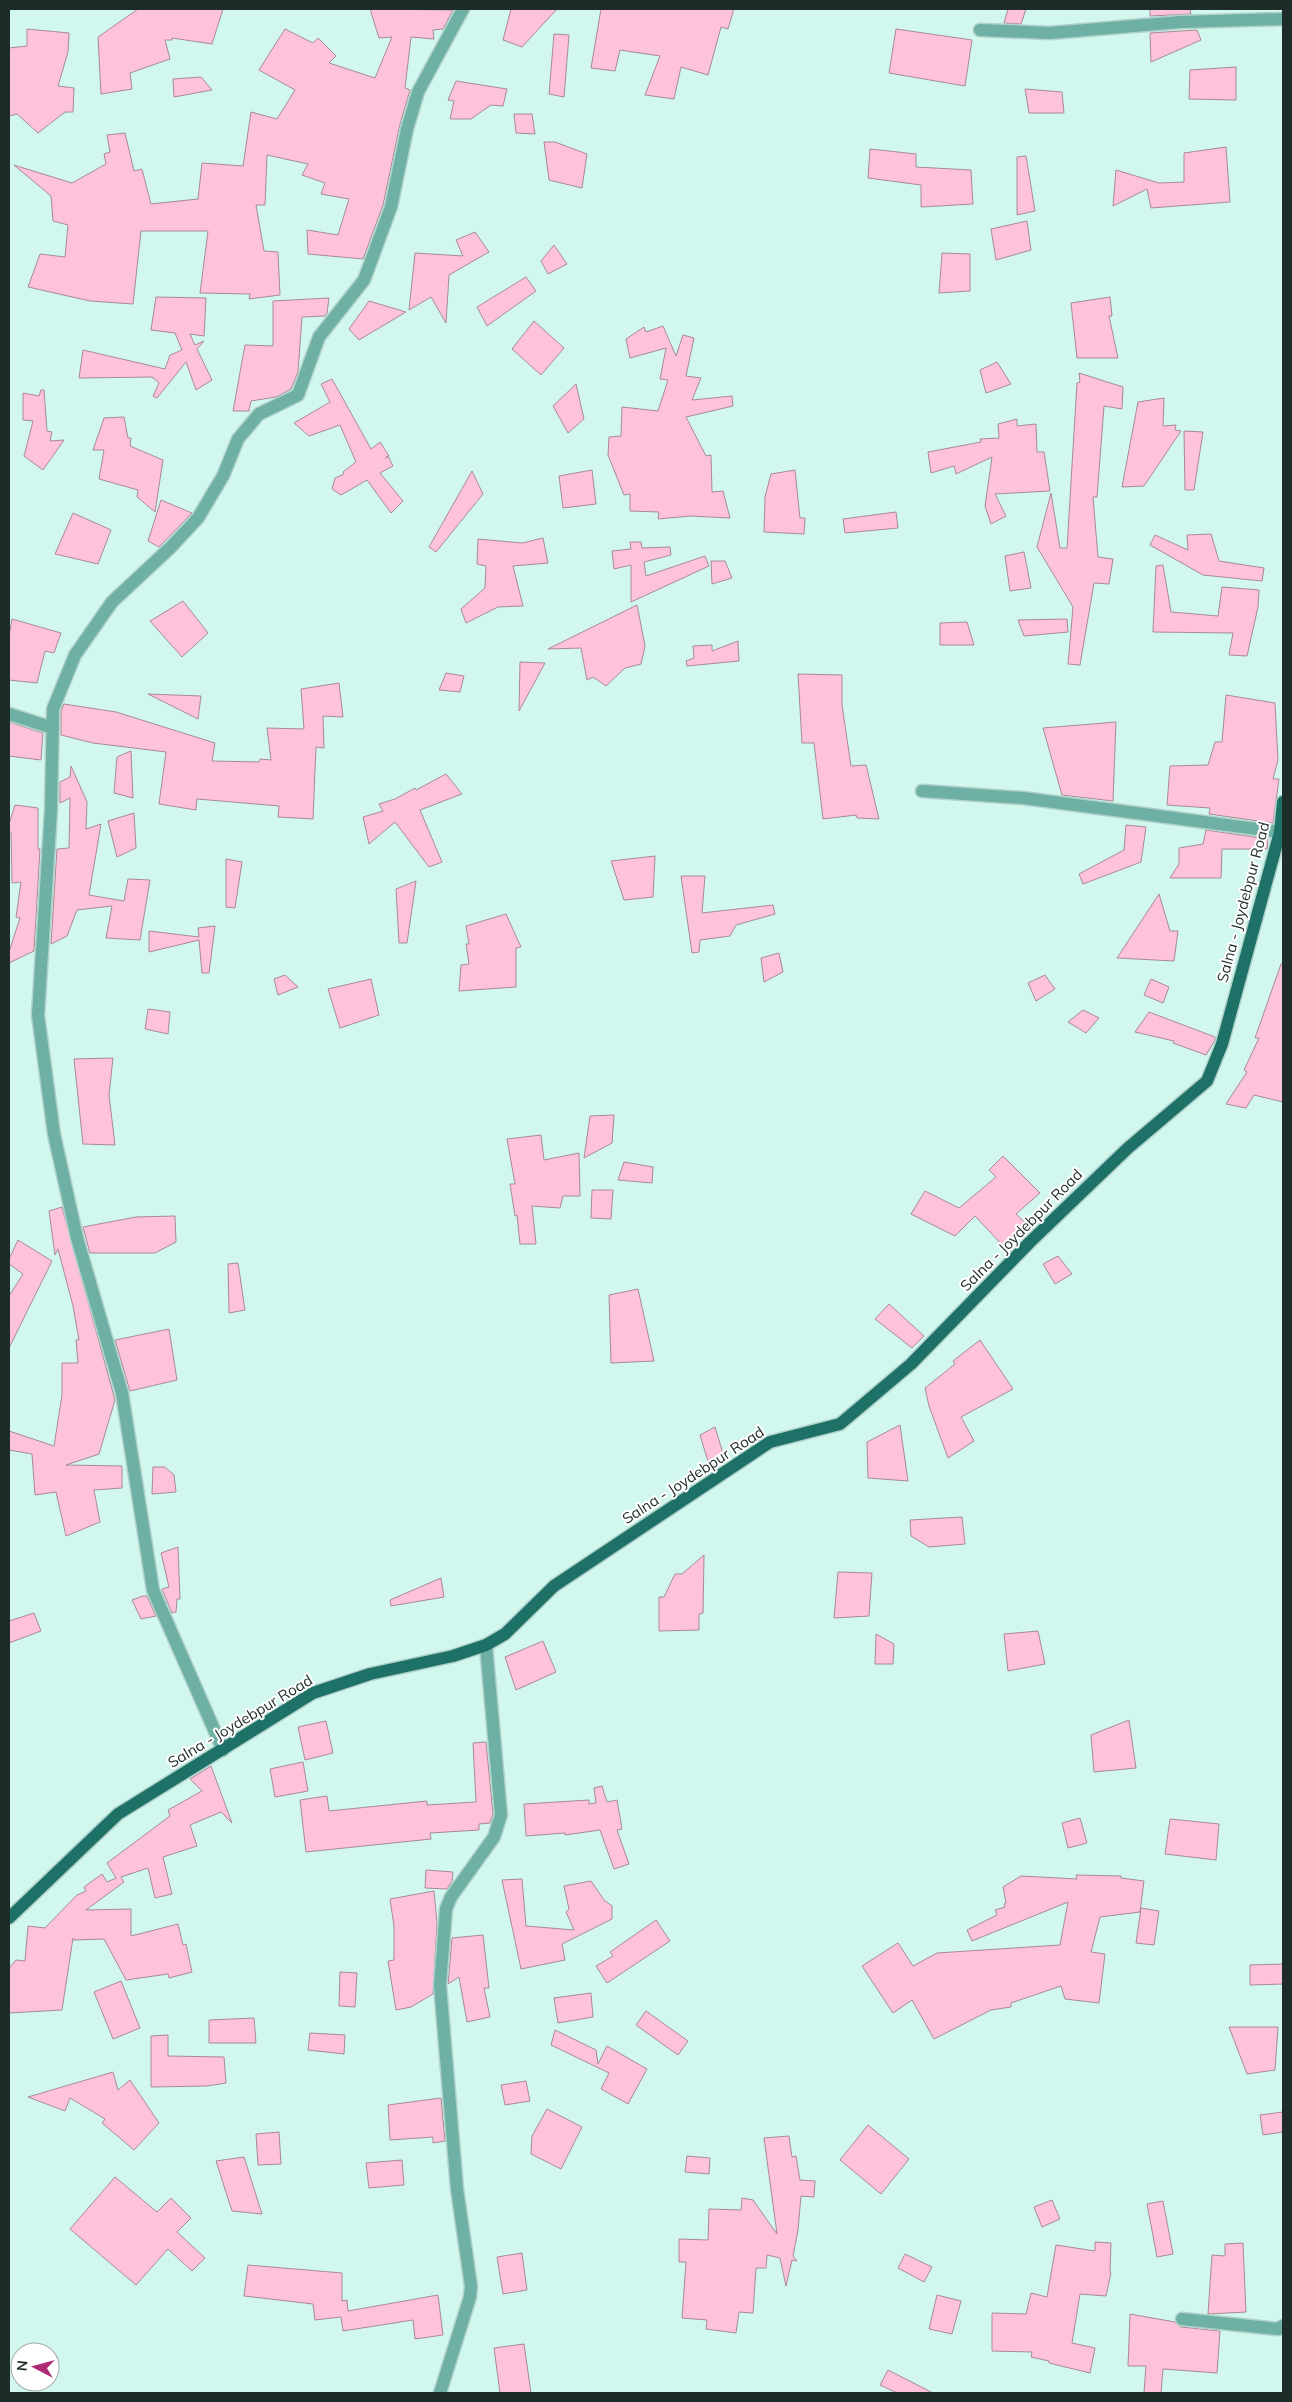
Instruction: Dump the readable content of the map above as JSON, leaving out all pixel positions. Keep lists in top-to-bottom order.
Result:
{
  "streets": {
    "main road": ["Salna - Joydebpur Road"]
  },
  "north": "left"
}
